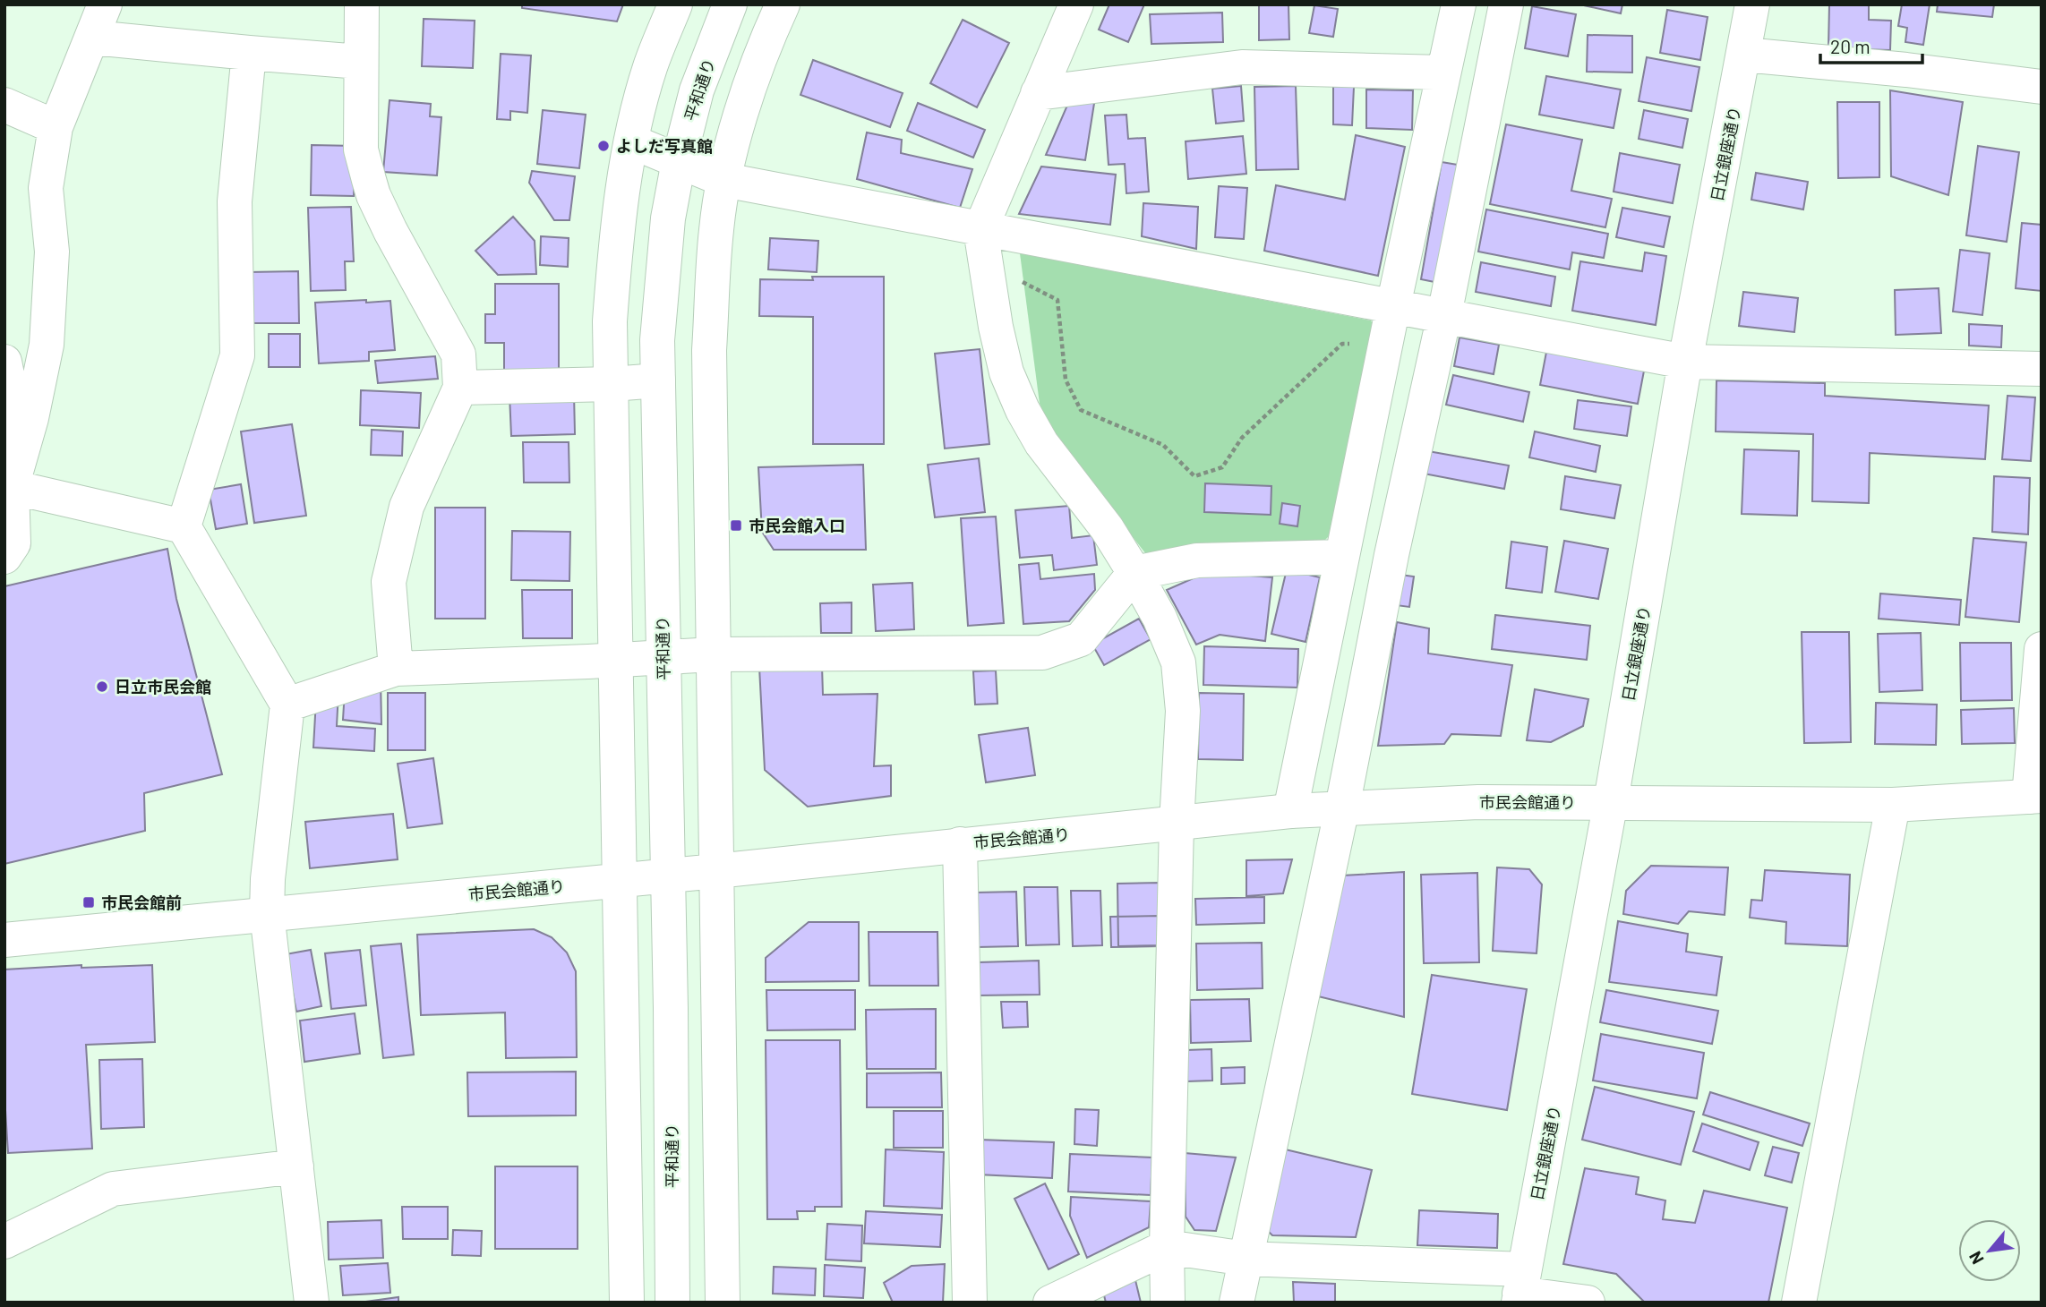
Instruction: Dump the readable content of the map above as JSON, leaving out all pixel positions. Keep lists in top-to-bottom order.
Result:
{
  "streets": {
    "street": ["平和通り", "日立銀座通り", "市民会館通り"]
  },
  "crossings": [
    ["平和通り", "市民会館通り"],
    ["日立銀座通り", "市民会館通り"]
  ],
  "places": {
    "other": ["よしだ写真館", "日立市民会館"],
    "transit": ["市民会館入口", "市民会館前"]
  },
  "scale_bar": "20 m",
  "north": "bottom left"
}
